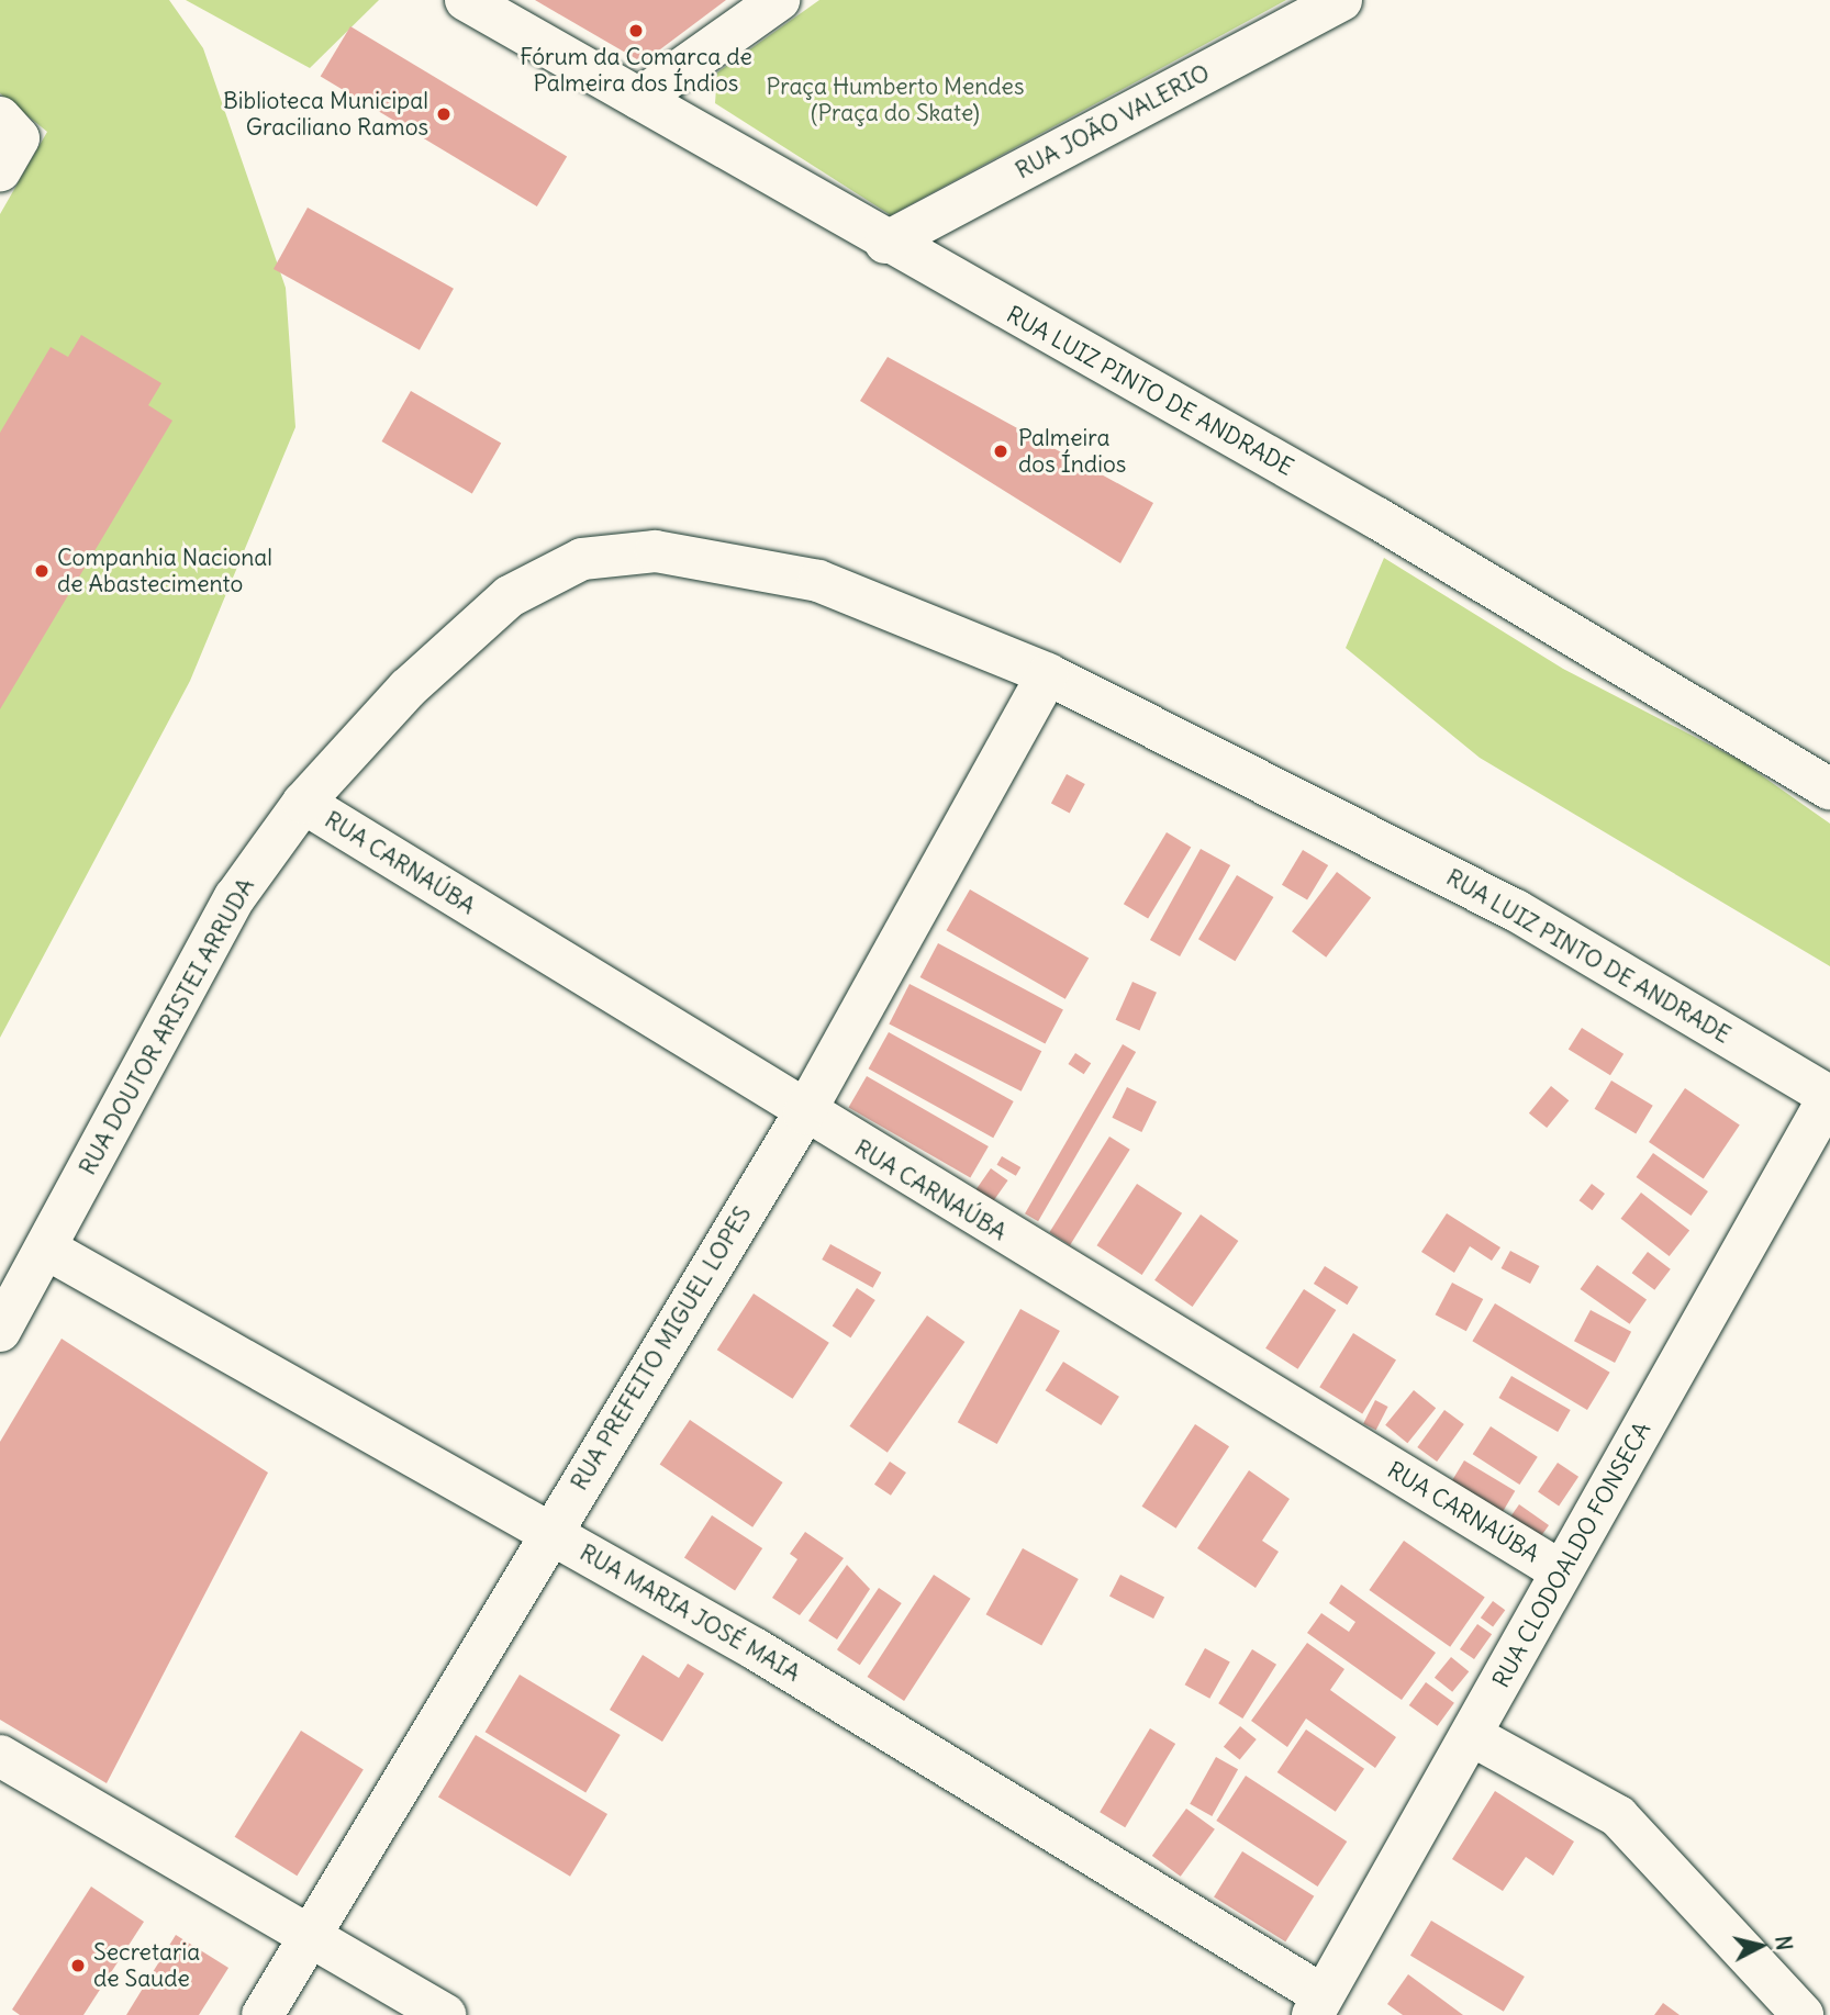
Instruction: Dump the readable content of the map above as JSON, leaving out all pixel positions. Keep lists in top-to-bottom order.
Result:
{
  "streets": {
    "street": [
      "RUA JOÃO VALERIO",
      "RUA LUIZ PINTO DE ANDRADE",
      "RUA CARNAÚBA",
      "RUA DOUTOR ARISTEI ARRUDA",
      "RUA PREFEITO MIGUEL LOPES",
      "RUA CLODOALDO FONSECA",
      "RUA MARIA JOSÉ MAIA"
    ]
  },
  "crossings": [
    ["RUA JOÃO VALERIO", "RUA LUIZ PINTO DE ANDRADE"],
    ["RUA LUIZ PINTO DE ANDRADE", "RUA DOUTOR ARISTEI ARRUDA"],
    ["RUA LUIZ PINTO DE ANDRADE", "RUA PREFEITO MIGUEL LOPES"],
    ["RUA LUIZ PINTO DE ANDRADE", "RUA CLODOALDO FONSECA"],
    ["RUA CARNAÚBA", "RUA DOUTOR ARISTEI ARRUDA"],
    ["RUA CARNAÚBA", "RUA PREFEITO MIGUEL LOPES"],
    ["RUA CARNAÚBA", "RUA CLODOALDO FONSECA"],
    ["RUA DOUTOR ARISTEI ARRUDA", "RUA MARIA JOSÉ MAIA"],
    ["RUA PREFEITO MIGUEL LOPES", "RUA MARIA JOSÉ MAIA"],
    ["RUA CLODOALDO FONSECA", "RUA MARIA JOSÉ MAIA"]
  ],
  "parks": ["Praça Humberto Mendes (Praça do Skate)"],
  "places": [
    "Fórum da Comarca de Palmeira dos Índios",
    "Biblioteca Municipal Graciliano Ramos",
    "Palmeira dos Índios",
    "Companhia Nacional de Abastecimento",
    "Secretaria de Saude"
  ],
  "north": "right"
}
